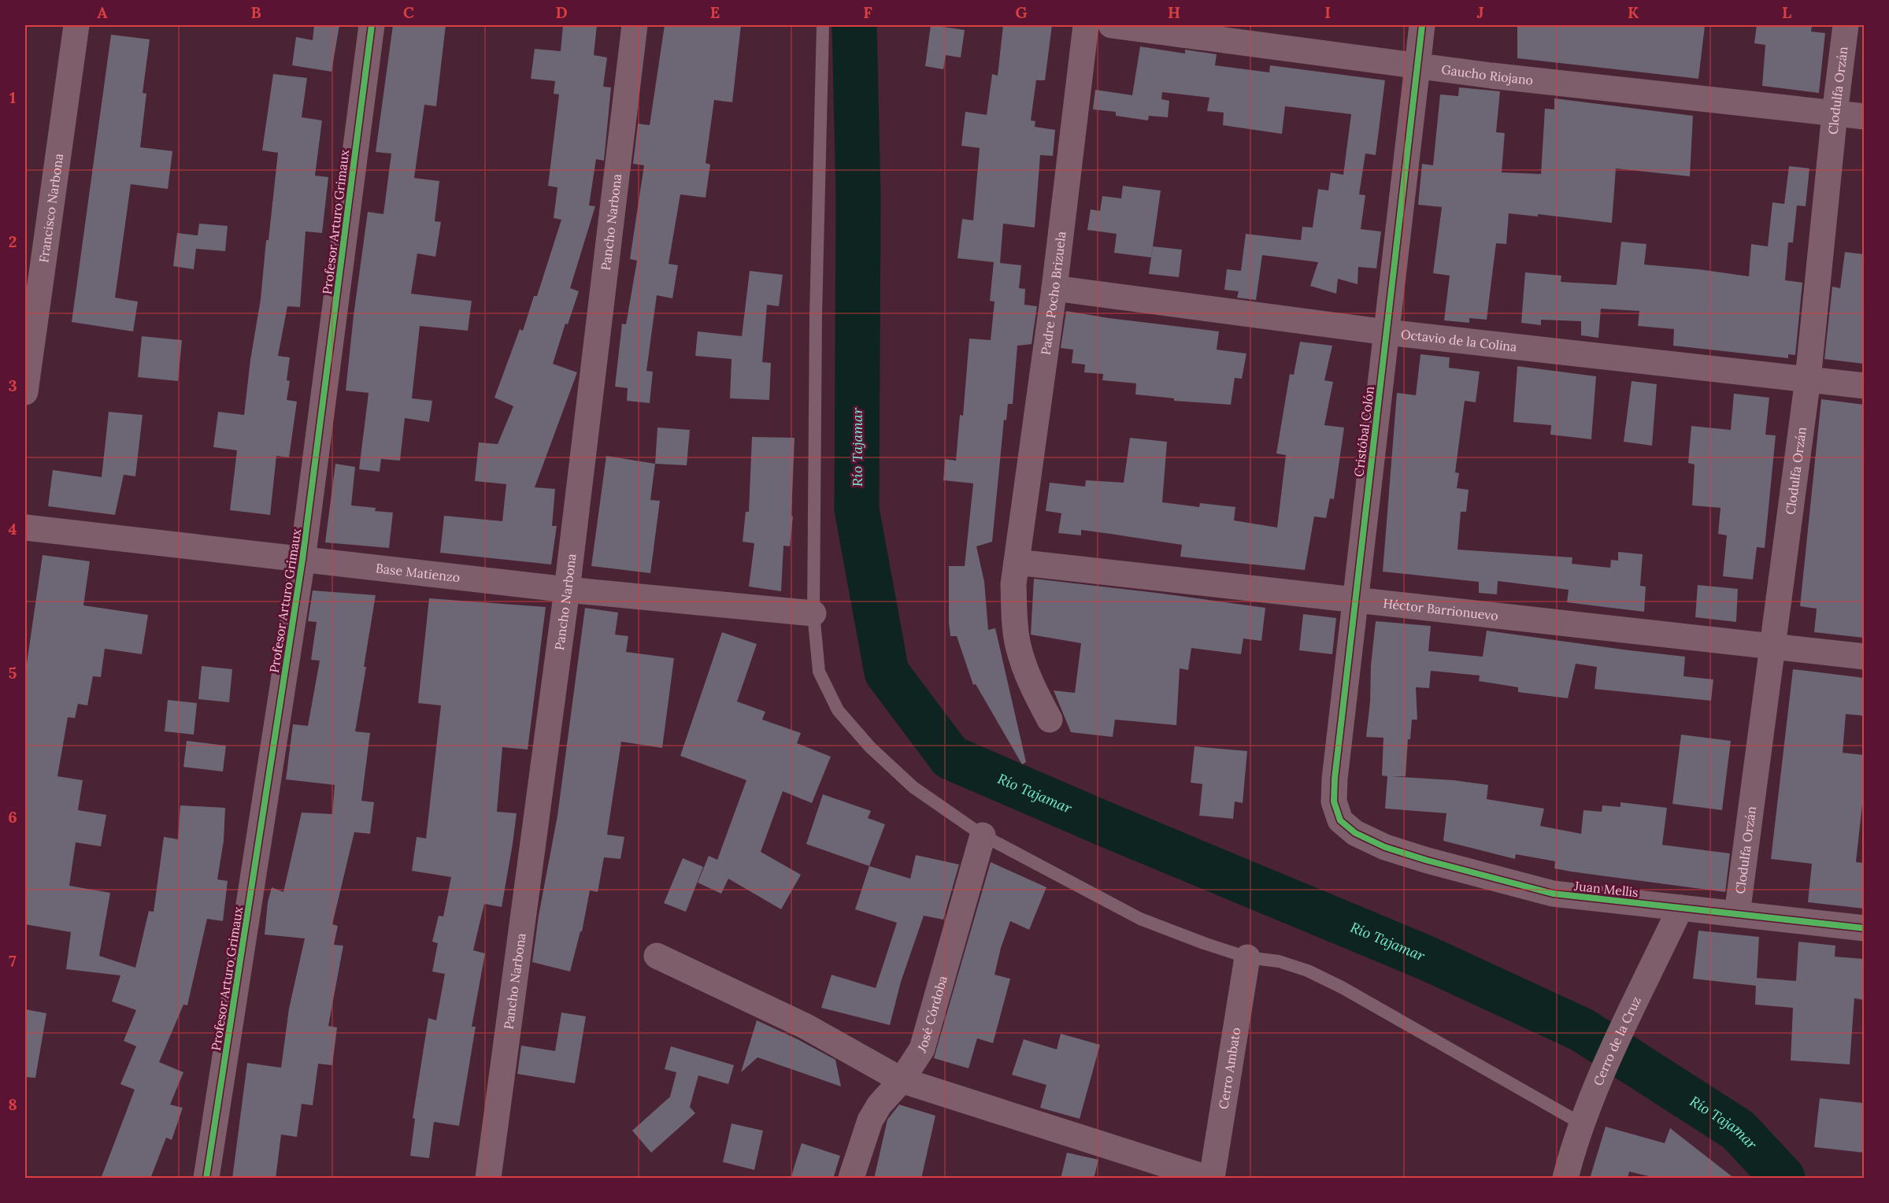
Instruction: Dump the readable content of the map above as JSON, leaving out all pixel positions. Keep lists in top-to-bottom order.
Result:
{
  "streets": {
    "street": [
      "Gaucho Riojano",
      "Clodulfa Orzán",
      "Francisco Narbona",
      "Profesor Arturo Grimaux",
      "Pancho Narbona",
      "Padre Pocho Brizuela",
      "Octavio de la Colina",
      "Cristóbal Colón",
      "Base Matienzo",
      "Héctor Barrionuevo",
      "Juan Mellis",
      "José Córdoba",
      "Cerro de la Cruz",
      "Cerro Ambato"
    ]
  },
  "crossings": [
    ["Gaucho Riojano", "Clodulfa Orzán"],
    ["Gaucho Riojano", "Cristóbal Colón"],
    ["Clodulfa Orzán", "Octavio de la Colina"],
    ["Clodulfa Orzán", "Héctor Barrionuevo"],
    ["Clodulfa Orzán", "Juan Mellis"],
    ["Profesor Arturo Grimaux", "Base Matienzo"],
    ["Pancho Narbona", "Base Matienzo"],
    ["Padre Pocho Brizuela", "Octavio de la Colina"],
    ["Padre Pocho Brizuela", "Héctor Barrionuevo"],
    ["Octavio de la Colina", "Cristóbal Colón"],
    ["Cristóbal Colón", "Héctor Barrionuevo"],
    ["Cristóbal Colón", "Juan Mellis"],
    ["Juan Mellis", "Cerro de la Cruz"]
  ],
  "water": ["Río Tajamar"],
  "grid": {
    "columns": [
      "A",
      "B",
      "C",
      "D",
      "E",
      "F",
      "G",
      "H",
      "I",
      "J",
      "K",
      "L"
    ],
    "rows": [
      "1",
      "2",
      "3",
      "4",
      "5",
      "6",
      "7",
      "8"
    ]
  }
}
